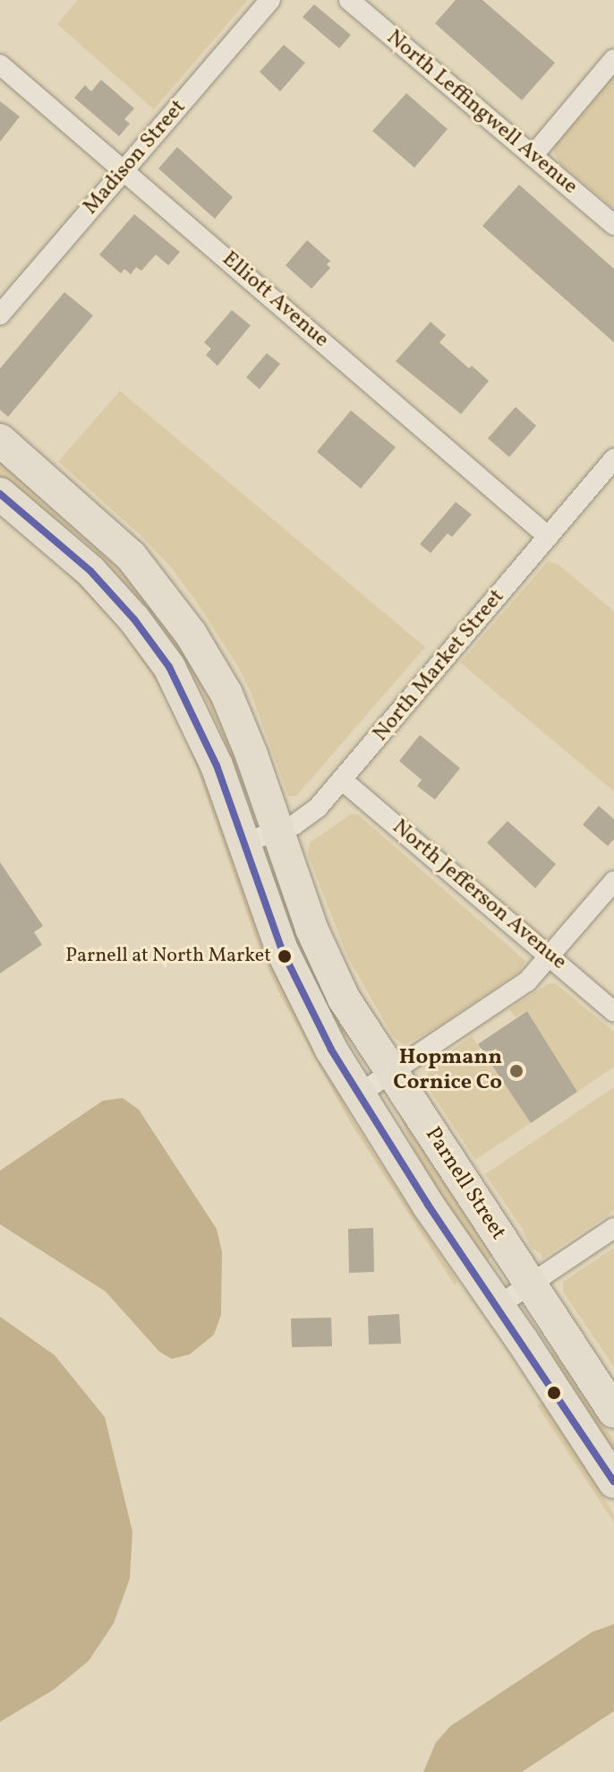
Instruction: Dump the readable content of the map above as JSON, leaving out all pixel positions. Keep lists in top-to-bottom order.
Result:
{
  "streets": {
    "main road": ["Parnell Street"],
    "street": [
      "North Leffingwell Avenue",
      "Madison Street",
      "Elliott Avenue",
      "North Market Street",
      "North Jefferson Avenue"
    ]
  },
  "crossings": [
    ["Madison Street", "Elliott Avenue"],
    ["Elliott Avenue", "North Market Street"],
    ["North Market Street", "North Jefferson Avenue"],
    ["North Market Street", "Parnell Street"]
  ],
  "places": ["Parnell at North Market", "Hopmann Cornice Co"]
}
